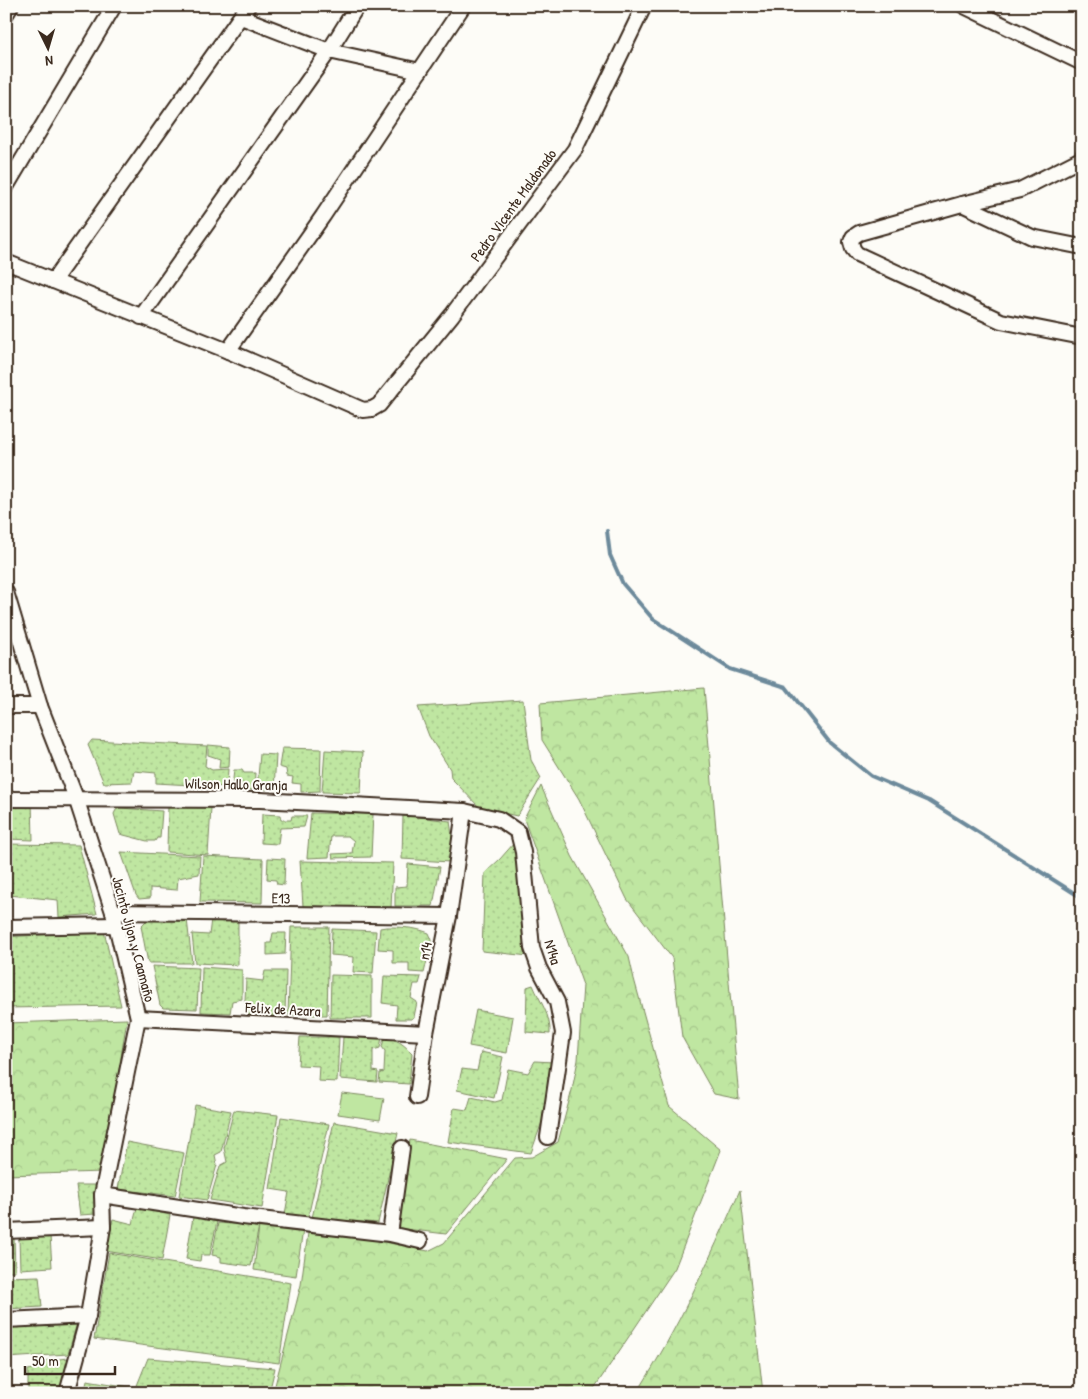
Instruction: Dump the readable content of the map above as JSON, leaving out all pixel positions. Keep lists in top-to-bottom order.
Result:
{
  "streets": {
    "street": [
      "Pedro Vicente Maldonado",
      "Wilson Hallo Granja",
      "E13",
      "Jacinto Jijon y Caamaño",
      "n14",
      "N14a",
      "Felix de Azara"
    ]
  },
  "crossings": [
    ["Wilson Hallo Granja", "Jacinto Jijon y Caamaño"],
    ["Wilson Hallo Granja", "n14"],
    ["Wilson Hallo Granja", "N14a"],
    ["E13", "Jacinto Jijon y Caamaño"],
    ["E13", "n14"],
    ["Jacinto Jijon y Caamaño", "Felix de Azara"],
    ["n14", "N14a"],
    ["n14", "Felix de Azara"]
  ],
  "scale_bar": "50 m",
  "north": "bottom"
}
